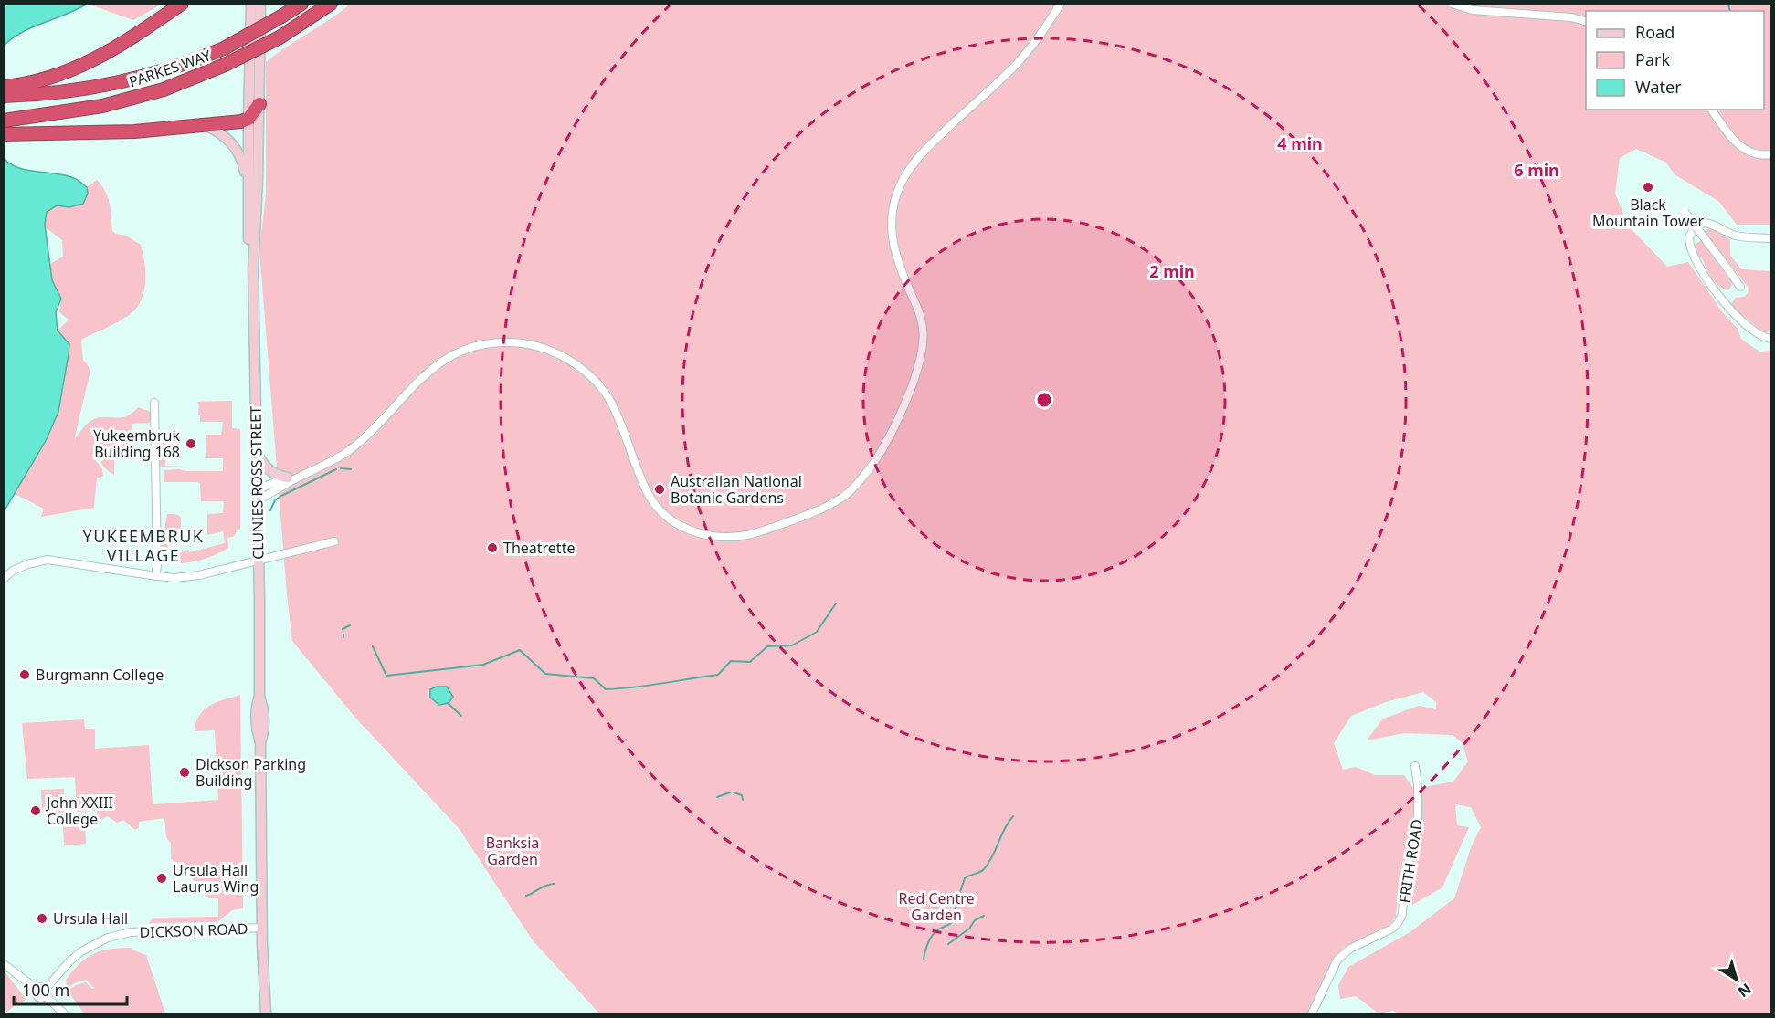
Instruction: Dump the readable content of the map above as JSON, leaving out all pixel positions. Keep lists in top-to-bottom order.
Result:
{
  "streets": {
    "highway": ["PARKES WAY"],
    "street": ["CLUNIES ROSS STREET", "FRITH ROAD", "DICKSON ROAD"]
  },
  "crossings": [
    ["CLUNIES ROSS STREET", "DICKSON ROAD"]
  ],
  "districts": ["YUKEEMBRUK VILLAGE"],
  "parks": ["Banksia Garden", "Red Centre Garden"],
  "places": [
    "Black Mountain Tower",
    "Yukeembruk Building 168",
    "Australian National Botanic Gardens",
    "Theatrette",
    "Burgmann College",
    "Dickson Parking Building",
    "John XXIII College",
    "Ursula Hall Laurus Wing",
    "Ursula Hall"
  ],
  "legend": ["Road", "Park", "Water"],
  "scale_bar": "100 m",
  "north": "bottom right",
  "rings": ["4 min", "6 min", "2 min"]
}
